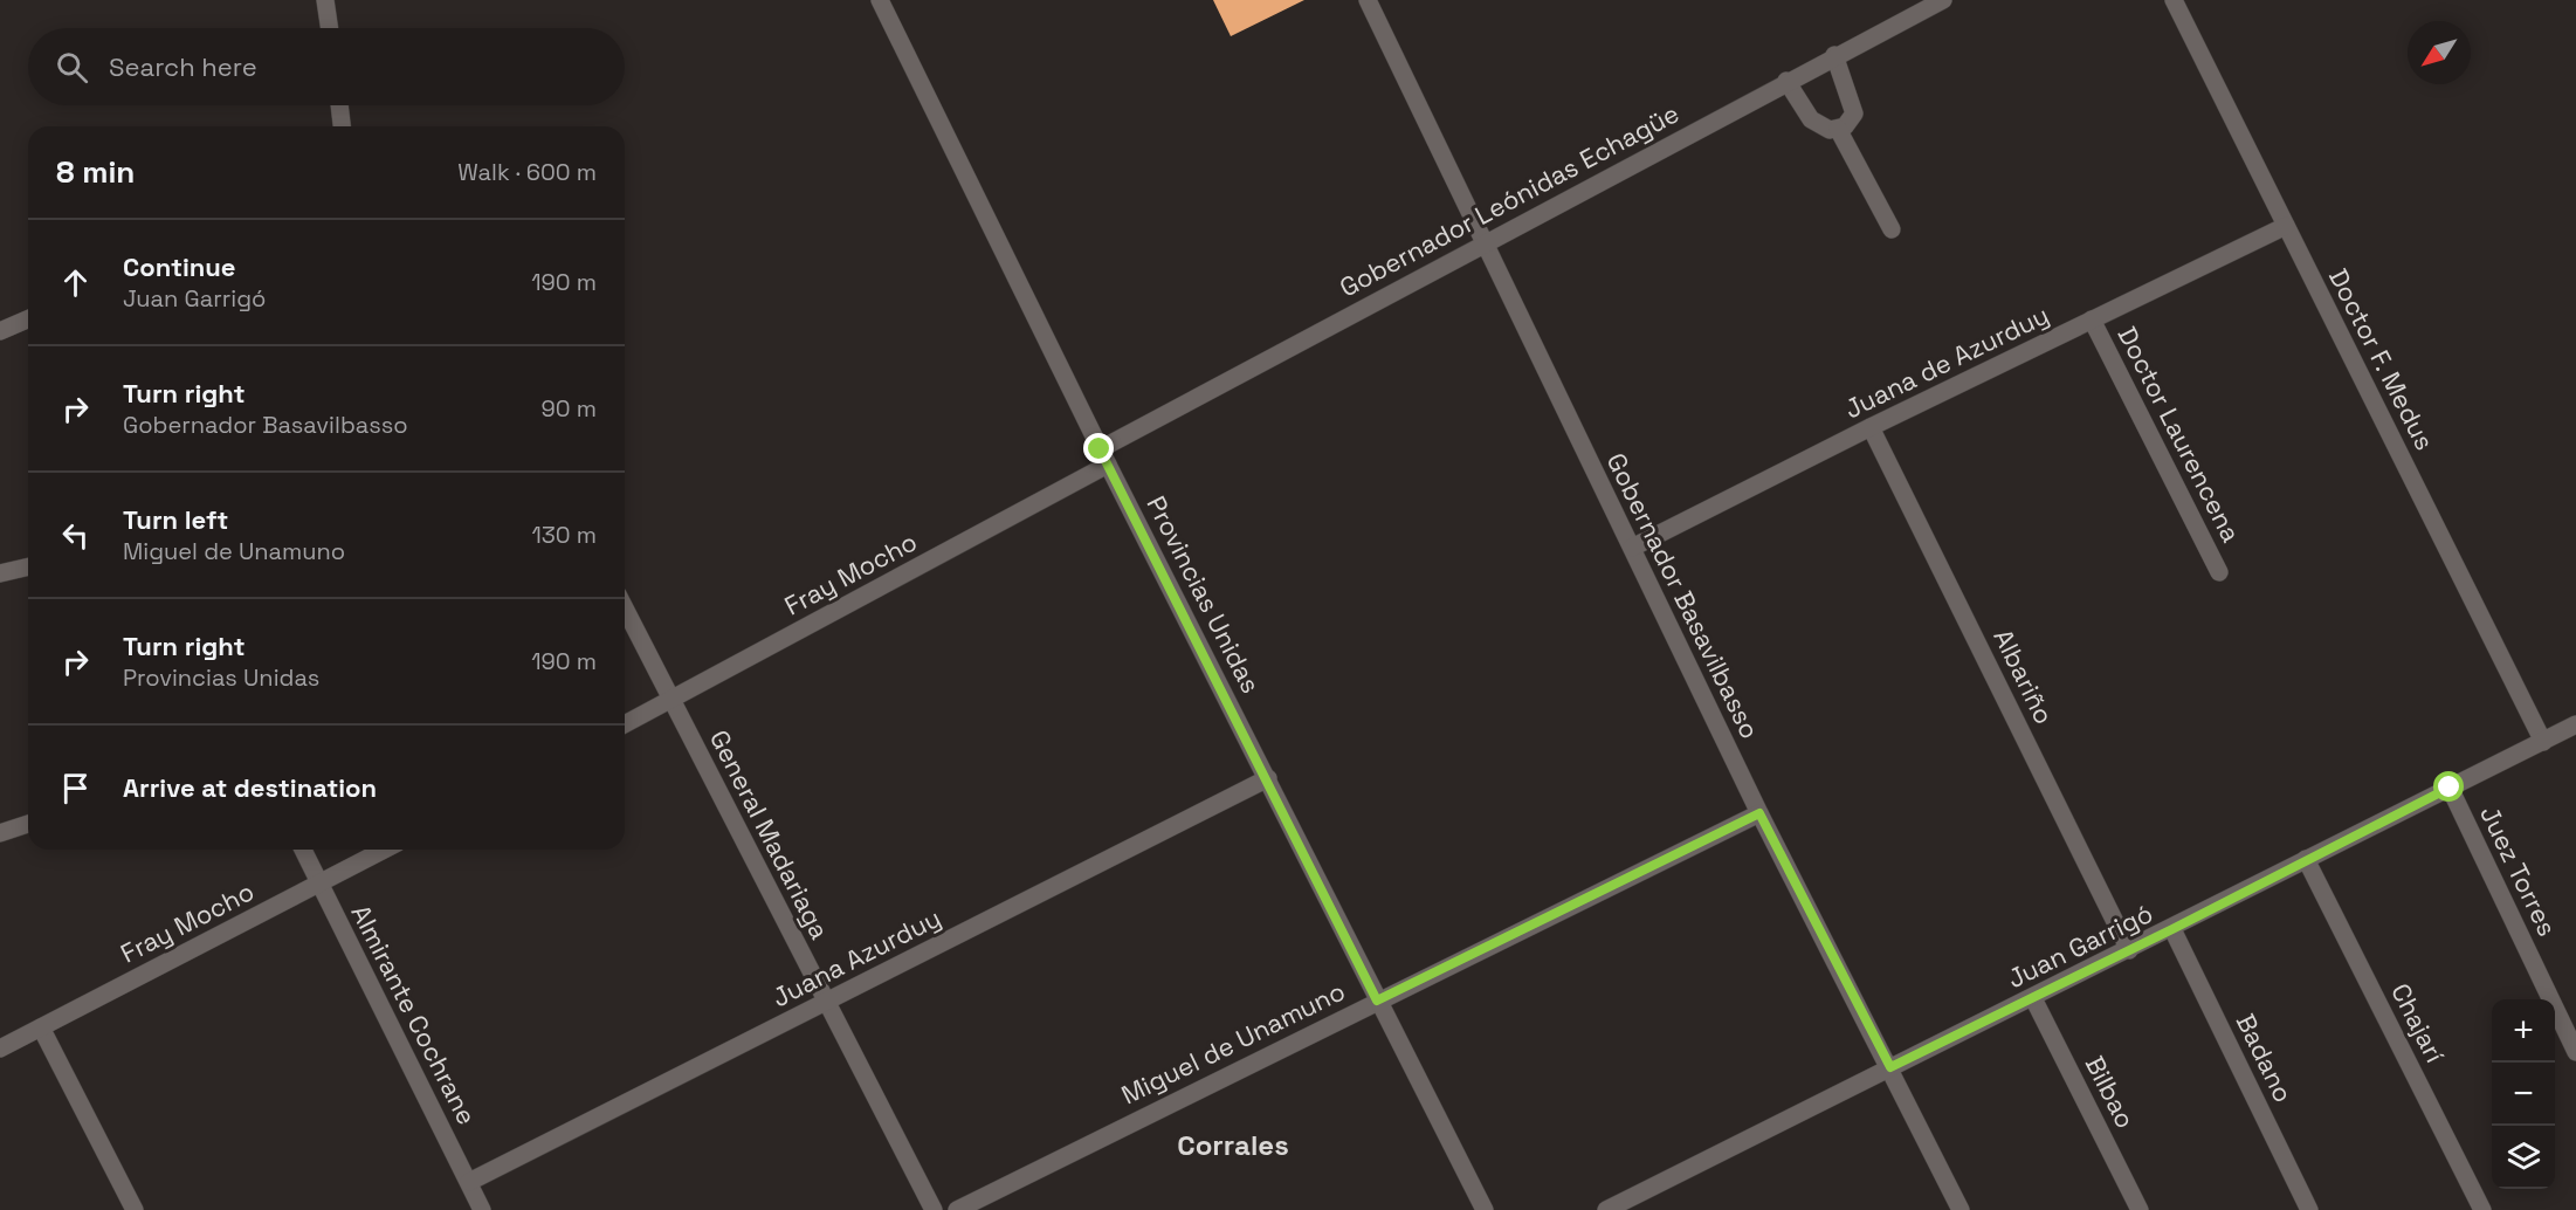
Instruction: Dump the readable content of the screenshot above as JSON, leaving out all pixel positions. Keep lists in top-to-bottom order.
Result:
{
  "streets": {
    "street": [
      "Gobernador Leónidas Echagüe",
      "Doctor F. Medus",
      "Juana de Azurduy",
      "Doctor Laurencena",
      "Fray Mocho",
      "Provincias Unidas",
      "Gobernador Basavilbasso",
      "Albariño",
      "General Madariaga",
      "Juez Torres",
      "Juan Garrigó",
      "Juana Azurduy",
      "Almirante Cochrane",
      "Chajarí",
      "Miguel de Unamuno",
      "Badano",
      "Bilbao"
    ]
  },
  "crossings": [
    ["Gobernador Leónidas Echagüe", "Fray Mocho"],
    ["Gobernador Leónidas Echagüe", "Provincias Unidas"],
    ["Gobernador Leónidas Echagüe", "Gobernador Basavilbasso"],
    ["Doctor F. Medus", "Juana de Azurduy"],
    ["Doctor F. Medus", "Juan Garrigó"],
    ["Juana de Azurduy", "Doctor Laurencena"],
    ["Juana de Azurduy", "Gobernador Basavilbasso"],
    ["Juana de Azurduy", "Albariño"],
    ["Fray Mocho", "Provincias Unidas"],
    ["Fray Mocho", "General Madariaga"],
    ["Fray Mocho", "Almirante Cochrane"],
    ["Provincias Unidas", "Juana Azurduy"],
    ["Provincias Unidas", "Miguel de Unamuno"],
    ["Gobernador Basavilbasso", "Juan Garrigó"],
    ["Gobernador Basavilbasso", "Miguel de Unamuno"],
    ["Albariño", "Juan Garrigó"],
    ["General Madariaga", "Juana Azurduy"],
    ["Juez Torres", "Juan Garrigó"],
    ["Juan Garrigó", "Chajarí"],
    ["Juan Garrigó", "Badano"],
    ["Juan Garrigó", "Bilbao"],
    ["Juana Azurduy", "Almirante Cochrane"]
  ],
  "districts": ["Corrales"],
  "north": "bottom left",
  "page": {
    "search": "Search here",
    "heading": ["8 min", "Walk · 600 m"],
    "list": [
      ["Continue", "Juan Garrigó", "190 m"],
      ["Turn right", "Gobernador Basavilbasso", "90 m"],
      ["Turn left", "Miguel de Unamuno", "130 m"],
      ["Turn right", "Provincias Unidas", "190 m"],
      "Arrive at destination"
    ],
    "map_buttons": ["+", "−"]
  }
}
